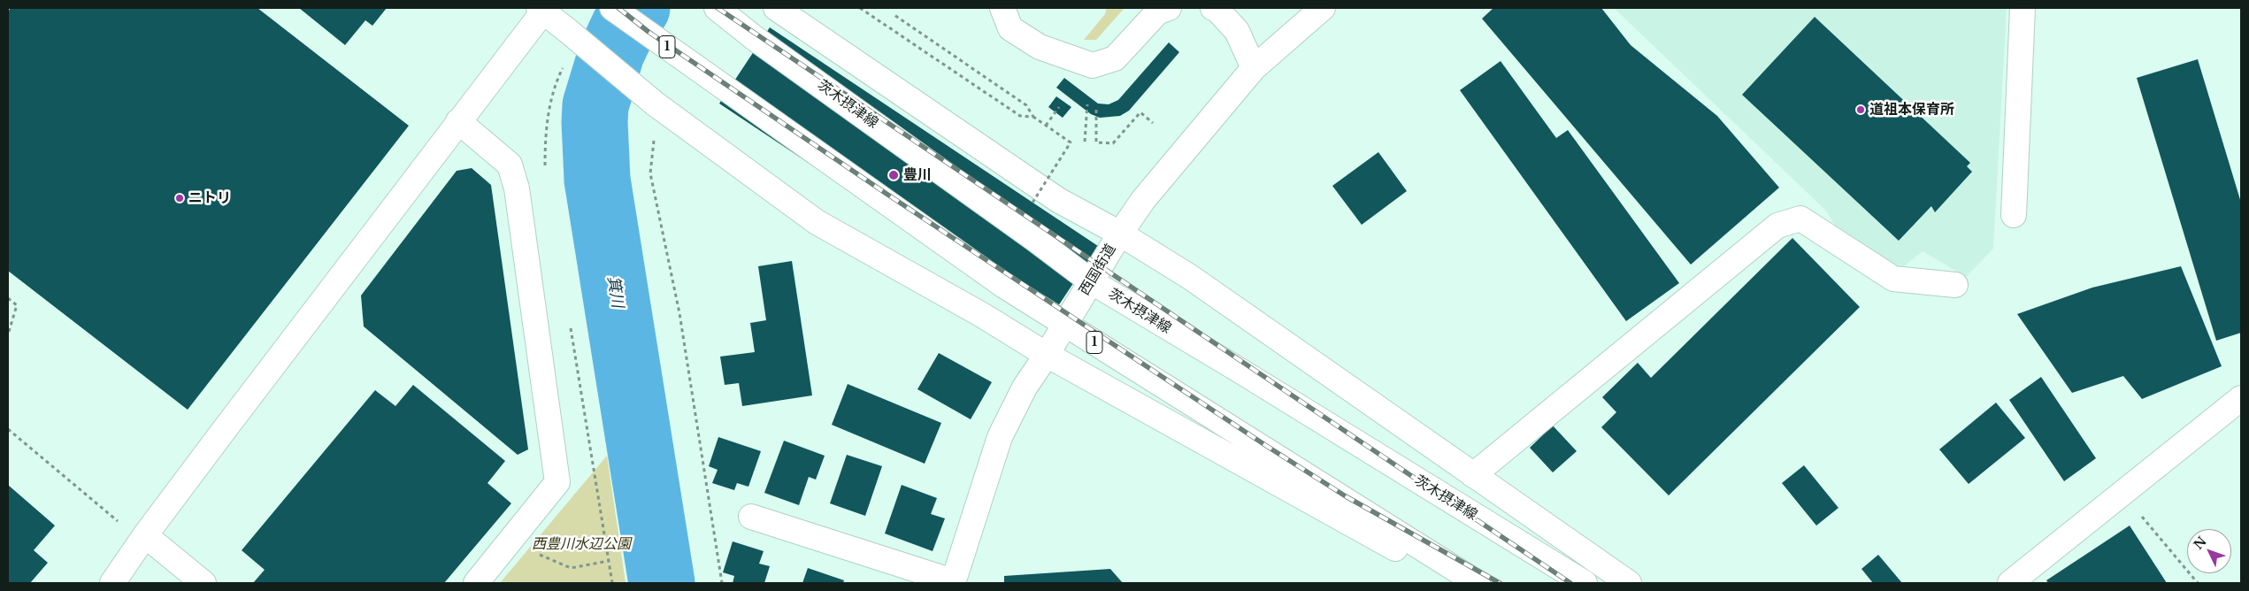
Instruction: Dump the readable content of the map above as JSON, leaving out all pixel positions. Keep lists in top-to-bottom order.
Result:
{
  "streets": {
    "main road": ["1", "茨木摂津線", "西国街道"]
  },
  "crossings": [
    ["1", "西国街道"],
    ["茨木摂津線", "西国街道"]
  ],
  "water": ["箕川"],
  "parks": ["西豊川水辺公園"],
  "places": ["道祖本保育所", "豊川", "ニトリ"],
  "north": "top left"
}
